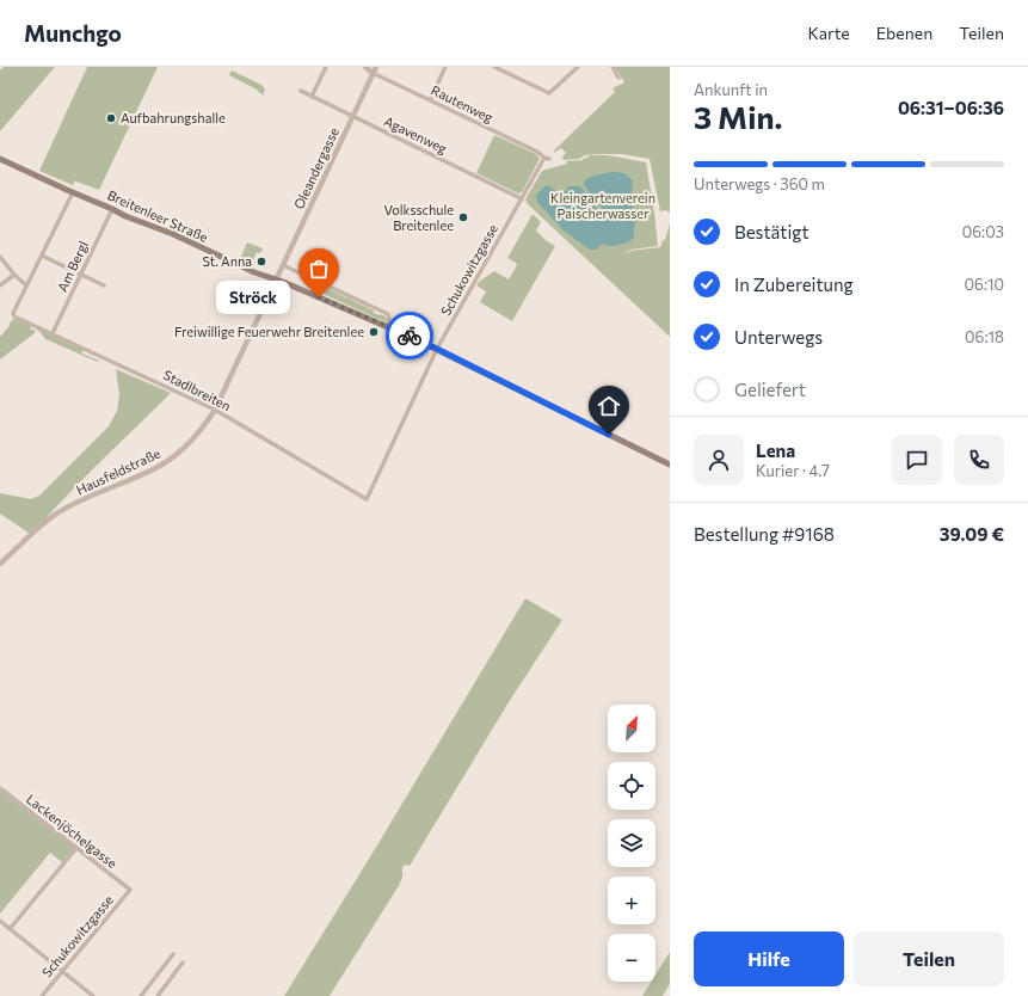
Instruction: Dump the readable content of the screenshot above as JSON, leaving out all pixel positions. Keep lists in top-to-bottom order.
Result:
{
  "streets": {
    "main road": ["Breitenleer Straße"],
    "street": [
      "Rautenweg",
      "Agavenweg",
      "Oleandergasse",
      "Am Bergl",
      "Schukowitzgasse",
      "Stadlbreiten",
      "Hausfeldstraße",
      "Lackenjöchelgasse"
    ]
  },
  "crossings": [
    ["Rautenweg", "Oleandergasse"],
    ["Rautenweg", "Schukowitzgasse"],
    ["Agavenweg", "Oleandergasse"],
    ["Agavenweg", "Schukowitzgasse"],
    ["Oleandergasse", "Breitenleer Straße"],
    ["Oleandergasse", "Hausfeldstraße"],
    ["Breitenleer Straße", "Am Bergl"],
    ["Breitenleer Straße", "Schukowitzgasse"],
    ["Breitenleer Straße", "Hausfeldstraße"],
    ["Am Bergl", "Stadlbreiten"],
    ["Schukowitzgasse", "Stadlbreiten"],
    ["Schukowitzgasse", "Lackenjöchelgasse"],
    ["Stadlbreiten", "Hausfeldstraße"]
  ],
  "parks": ["Kleingartenverein Paischerwasser"],
  "places": [
    "Aufbahrungshalle",
    "Volksschule Breitenlee",
    "St. Anna",
    "Ströck",
    "Freiwillige Feuerwehr Breitenlee"
  ],
  "north": "top right",
  "page": {
    "header": "Munchgo",
    "nav": ["Karte", "Ebenen", "Teilen"],
    "heading": ["3 Min.", "Ankunft in", "06:31–06:36"],
    "panel": [
      "Lena",
      "Kurier · 4.7",
      "Bestellung #9168",
      "39.09 €"
    ],
    "bar": "Unterwegs · 360 m",
    "list": [
      ["Bestätigt", "06:03"],
      ["In Zubereitung", "06:10"],
      ["Unterwegs", "06:18"],
      "Geliefert"
    ],
    "bubble": "Ströck",
    "map_buttons": ["+", "−"],
    "buttons": ["Hilfe", "Teilen"]
  }
}
